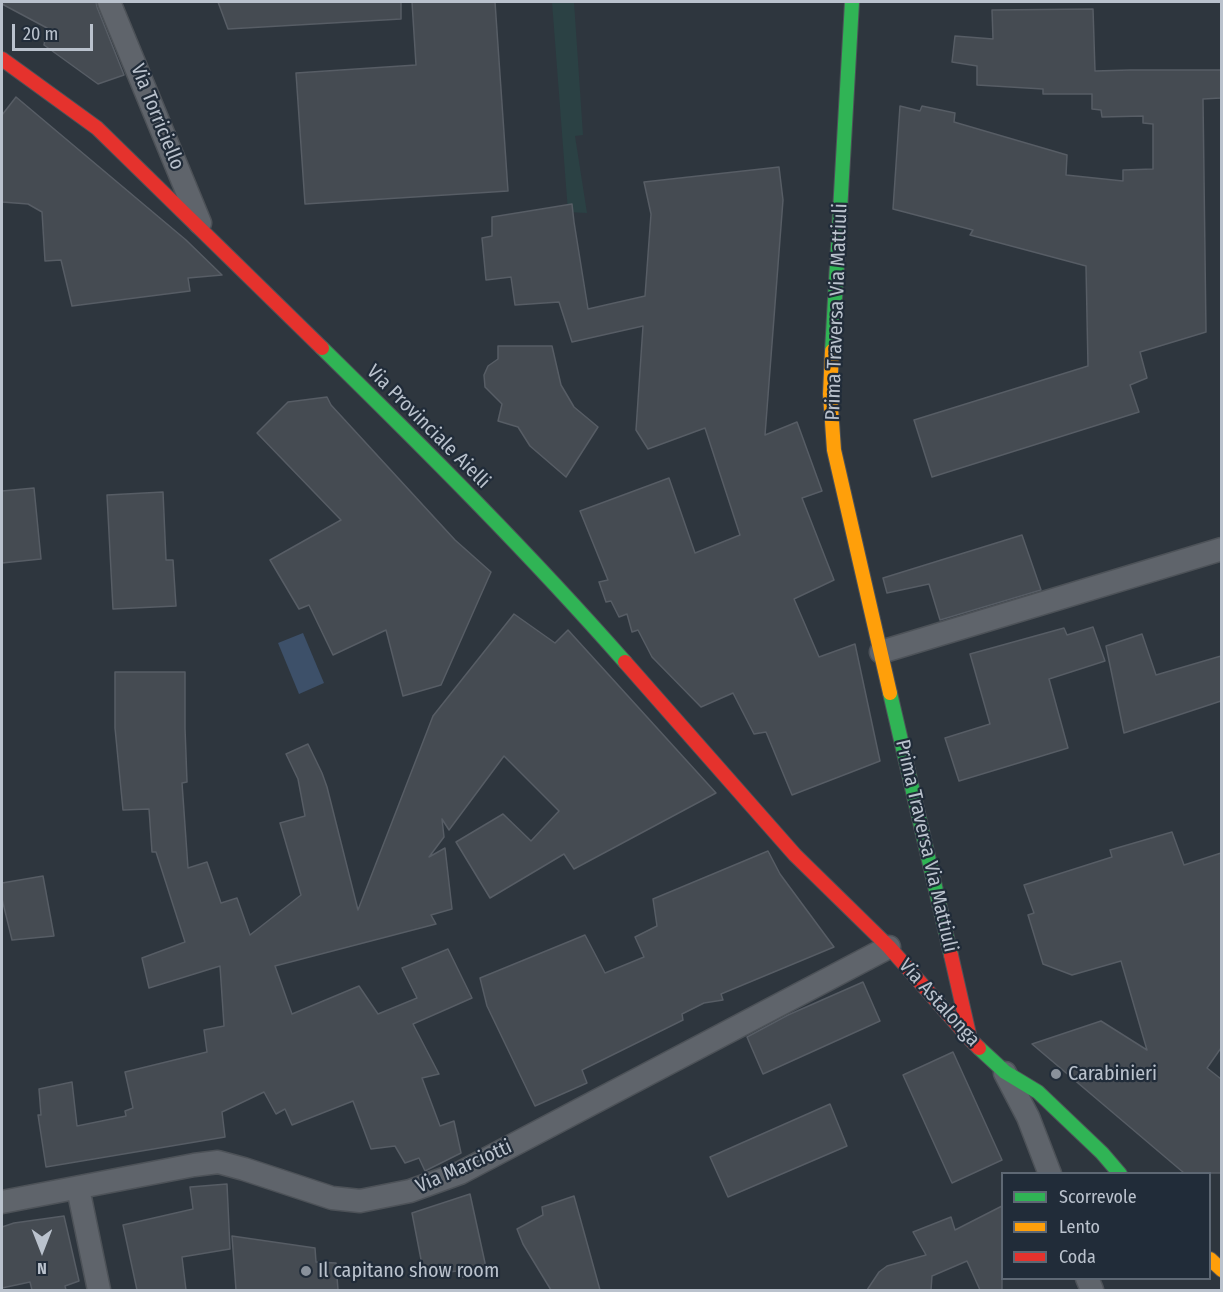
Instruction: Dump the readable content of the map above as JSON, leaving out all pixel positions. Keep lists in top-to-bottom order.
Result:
{
  "streets": {
    "street": [
      "Via Torriciello",
      "Prima Traversa Via Mattiuli",
      "Via Provinciale Aielli",
      "Via Astalonga",
      "Via Marciotti"
    ]
  },
  "crossings": [
    ["Via Torriciello", "Via Provinciale Aielli"],
    ["Prima Traversa Via Mattiuli", "Via Astalonga"],
    ["Via Provinciale Aielli", "Via Astalonga"],
    ["Via Astalonga", "Via Marciotti"]
  ],
  "places": ["Carabinieri", "Il capitano show room"],
  "legend": ["Scorrevole", "Lento", "Coda"],
  "scale_bar": "20 m",
  "north": "bottom"
}
